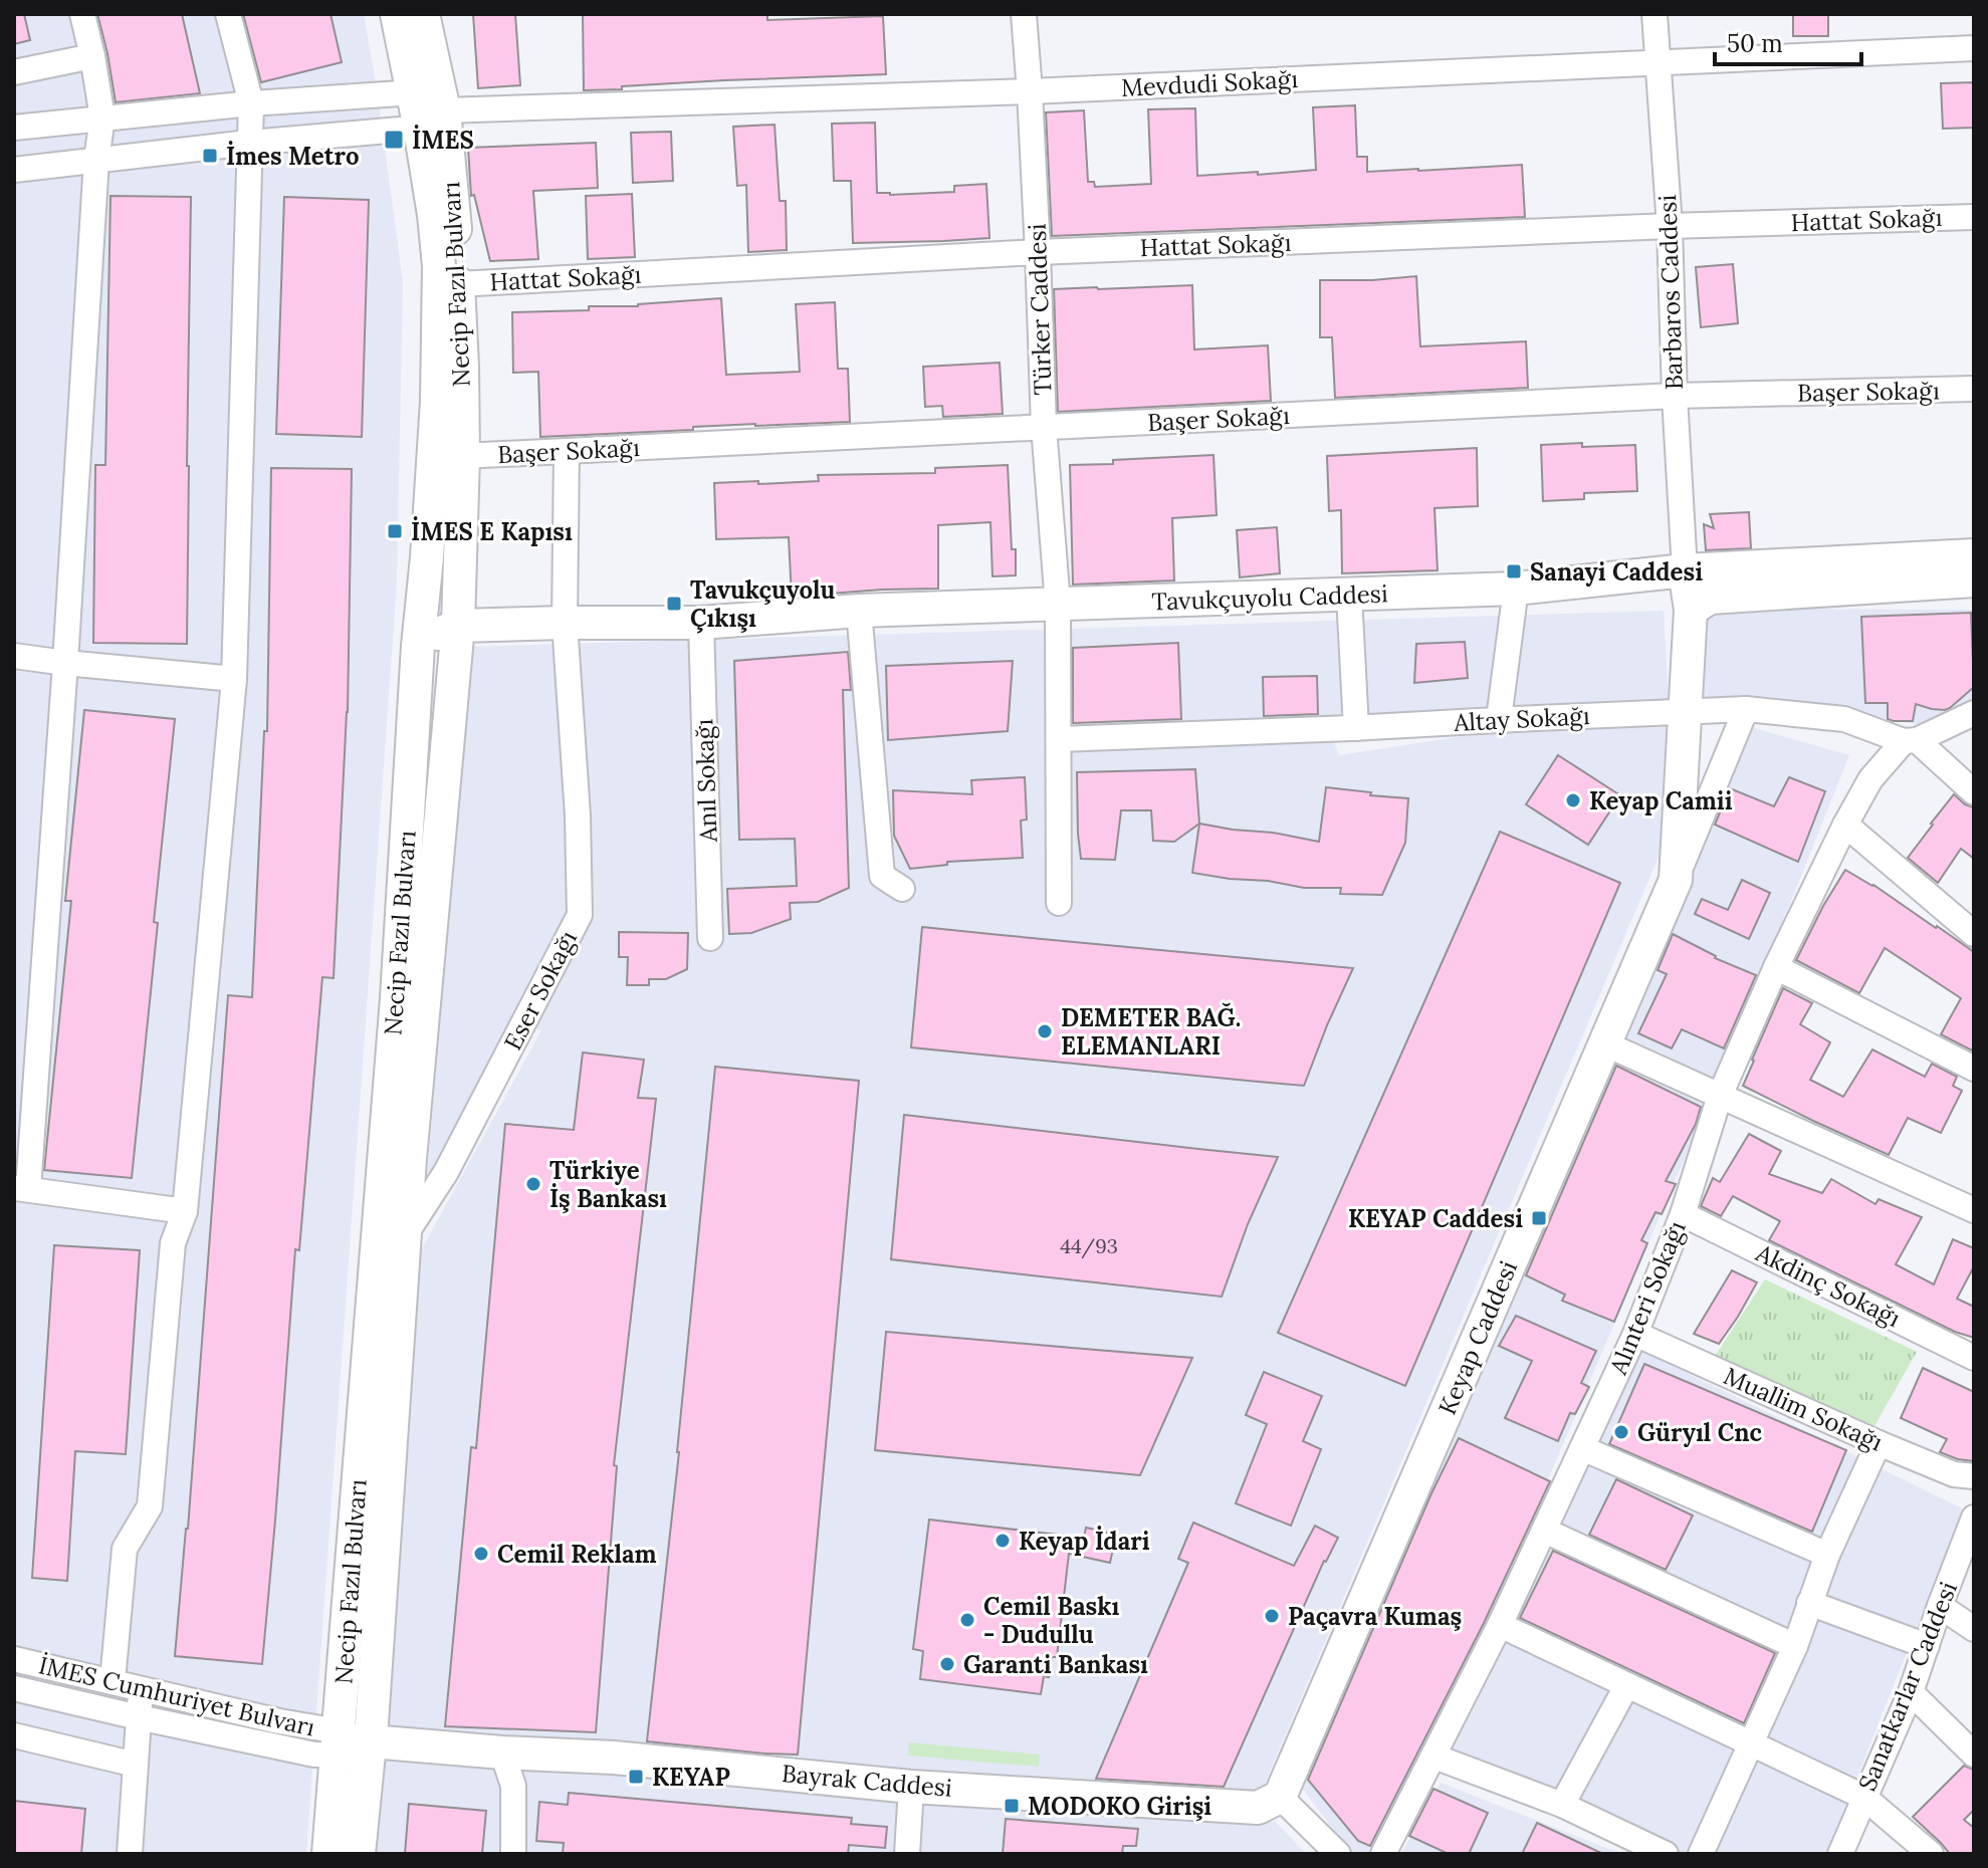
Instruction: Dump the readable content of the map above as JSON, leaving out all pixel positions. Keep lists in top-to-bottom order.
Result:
{
  "streets": {
    "main road": [
      "Necip Fazıl Bulvarı",
      "Tavukçuyolu Caddesi",
      "Keyap Caddesi",
      "Bayrak Caddesi"
    ],
    "street": [
      "Mevdudi Sokağı",
      "Hattat Sokağı",
      "Barbaros Caddesi",
      "Türker Caddesi",
      "Başer Sokağı",
      "Altay Sokağı",
      "Anıl Sokağı",
      "Eser Sokağı",
      "Akdinç Sokağı",
      "Alınteri Sokağı",
      "Muallim Sokağı",
      "Sanatkarlar Caddesi",
      "İMES Cumhuriyet Bulvarı"
    ]
  },
  "crossings": [
    ["Mevdudi Sokağı", "Necip Fazıl Bulvarı"],
    ["Mevdudi Sokağı", "Barbaros Caddesi"],
    ["Mevdudi Sokağı", "Türker Caddesi"],
    ["Hattat Sokağı", "Necip Fazıl Bulvarı"],
    ["Hattat Sokağı", "Barbaros Caddesi"],
    ["Hattat Sokağı", "Türker Caddesi"],
    ["Necip Fazıl Bulvarı", "Başer Sokağı"],
    ["Necip Fazıl Bulvarı", "Tavukçuyolu Caddesi"],
    ["Necip Fazıl Bulvarı", "Eser Sokağı"],
    ["Necip Fazıl Bulvarı", "İMES Cumhuriyet Bulvarı"],
    ["Necip Fazıl Bulvarı", "Bayrak Caddesi"],
    ["Barbaros Caddesi", "Başer Sokağı"],
    ["Barbaros Caddesi", "Tavukçuyolu Caddesi"],
    ["Barbaros Caddesi", "Keyap Caddesi"],
    ["Türker Caddesi", "Başer Sokağı"],
    ["Türker Caddesi", "Tavukçuyolu Caddesi"],
    ["Türker Caddesi", "Altay Sokağı"],
    ["Başer Sokağı", "Eser Sokağı"],
    ["Tavukçuyolu Caddesi", "Anıl Sokağı"],
    ["Tavukçuyolu Caddesi", "Eser Sokağı"],
    ["Tavukçuyolu Caddesi", "Keyap Caddesi"],
    ["Altay Sokağı", "Alınteri Sokağı"],
    ["Altay Sokağı", "Keyap Caddesi"],
    ["Akdinç Sokağı", "Alınteri Sokağı"],
    ["Alınteri Sokağı", "Muallim Sokağı"],
    ["Keyap Caddesi", "Bayrak Caddesi"]
  ],
  "places": {
    "transit": [
      "İMES",
      "İmes Metro",
      "İMES E Kapısı",
      "Sanayi Caddesi",
      "Tavukçuyolu Çıkışı",
      "KEYAP Caddesi",
      "KEYAP",
      "MODOKO Girişi"
    ],
    "other": [
      "Keyap Camii",
      "DEMETER BAĞ. ELEMANLARI",
      "Türkiye İş Bankası",
      "Güryıl Cnc",
      "Keyap İdari",
      "Cemil Reklam",
      "Paçavra Kumaş",
      "Cemil Baskı - Dudullu",
      "Garanti Bankası"
    ]
  },
  "house_numbers": ["44/93"],
  "scale_bar": "50 m"
}
